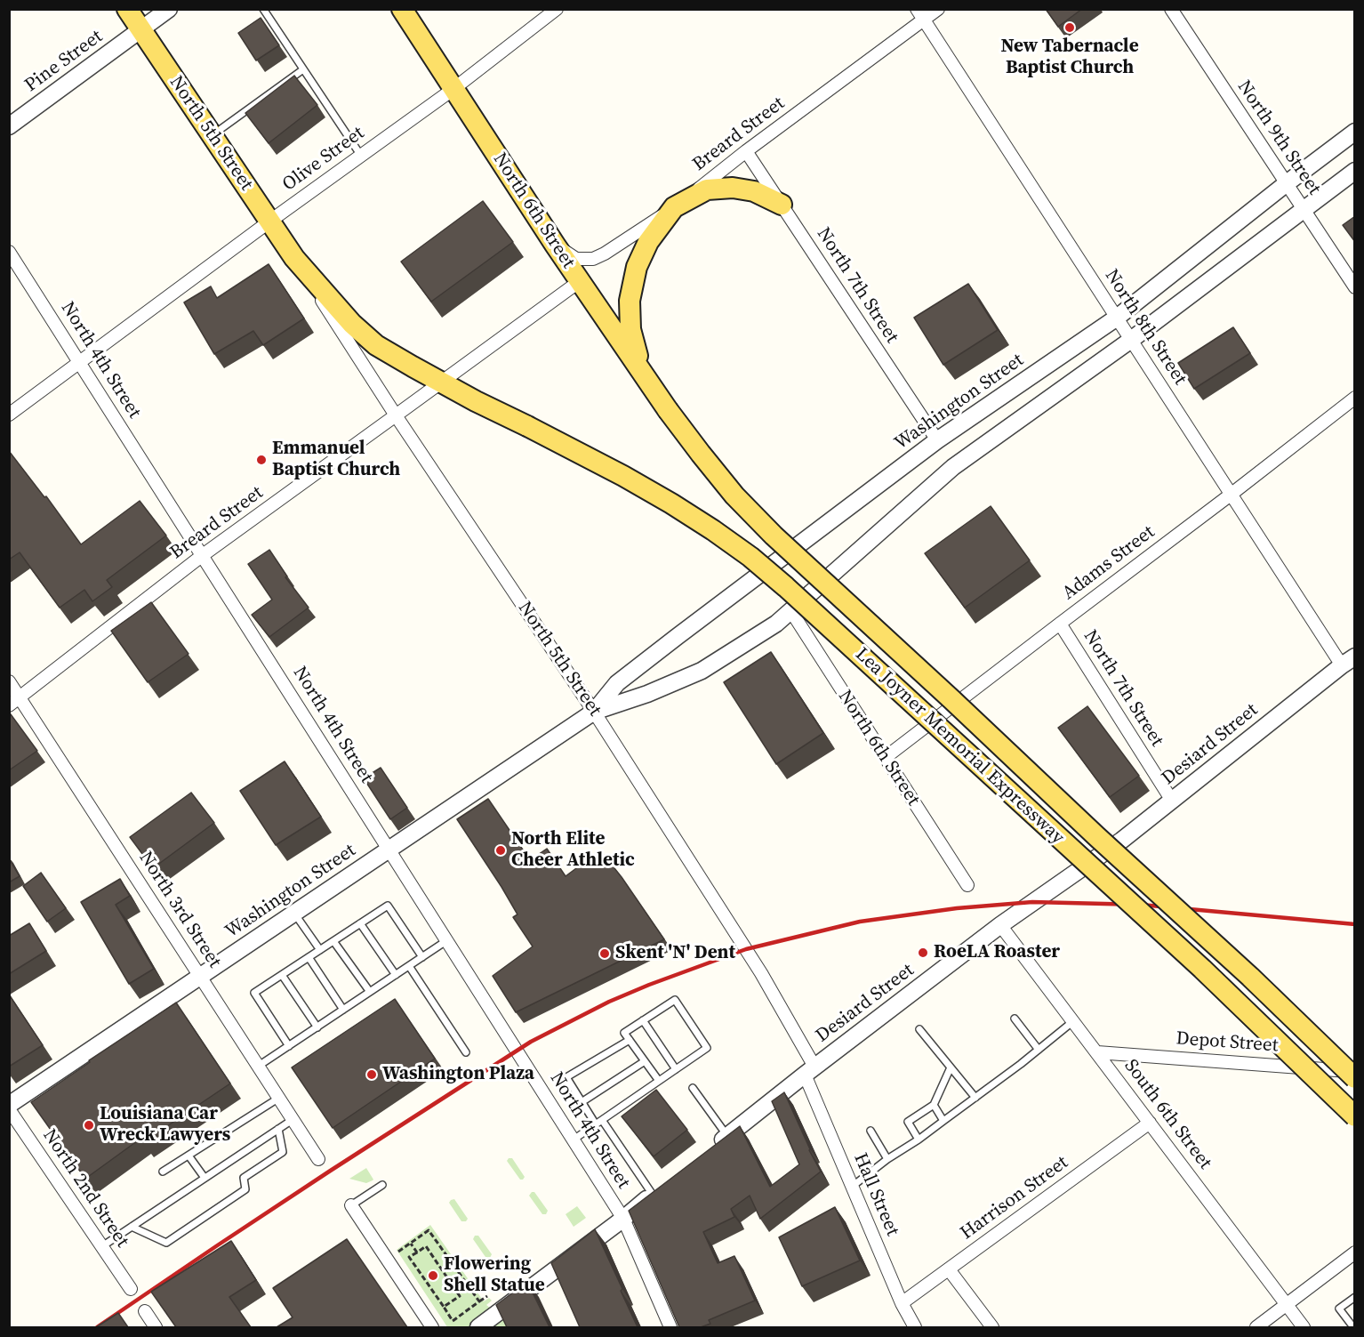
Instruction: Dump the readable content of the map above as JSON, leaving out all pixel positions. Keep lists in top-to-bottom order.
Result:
{
  "streets": {
    "main road": ["North 5th Street", "North 6th Street", "Lea Joyner Memorial Expressway"],
    "street": [
      "Pine Street",
      "Breard Street",
      "North 9th Street",
      "Olive Street",
      "North 7th Street",
      "North 8th Street",
      "North 4th Street",
      "Washington Street",
      "Adams Street",
      "Desiard Street",
      "North 3rd Street",
      "Depot Street",
      "South 6th Street",
      "North 2nd Street",
      "Hall Street",
      "Harrison Street"
    ]
  },
  "crossings": [
    ["Pine Street", "North 5th Street"],
    ["North 5th Street", "Breard Street"],
    ["North 5th Street", "Olive Street"],
    ["North 5th Street", "Washington Street"],
    ["North 5th Street", "Desiard Street"],
    ["North 5th Street", "Lea Joyner Memorial Expressway"],
    ["North 5th Street", "Hall Street"],
    ["Breard Street", "North 6th Street"],
    ["Breard Street", "North 7th Street"],
    ["Breard Street", "North 8th Street"],
    ["Breard Street", "North 4th Street"],
    ["Breard Street", "North 3rd Street"],
    ["North 9th Street", "Washington Street"],
    ["Olive Street", "North 6th Street"],
    ["Olive Street", "North 4th Street"],
    ["North 6th Street", "Washington Street"],
    ["North 6th Street", "Adams Street"],
    ["North 6th Street", "Lea Joyner Memorial Expressway"],
    ["North 7th Street", "Washington Street"],
    ["North 7th Street", "Adams Street"],
    ["North 7th Street", "Desiard Street"],
    ["North 8th Street", "Washington Street"],
    ["North 8th Street", "Adams Street"],
    ["North 8th Street", "Desiard Street"],
    ["North 4th Street", "Washington Street"],
    ["Washington Street", "North 3rd Street"],
    ["Desiard Street", "South 6th Street"],
    ["Desiard Street", "Hall Street"],
    ["Depot Street", "South 6th Street"],
    ["South 6th Street", "Harrison Street"],
    ["Hall Street", "Harrison Street"]
  ],
  "places": [
    "New Tabernacle Baptist Church",
    "Emmanuel Baptist Church",
    "North Elite Cheer Athletic",
    "RoeLA Roaster",
    "Skent 'N' Dent",
    "Washington Plaza",
    "Louisiana Car Wreck Lawyers",
    "Flowering Shell Statue"
  ]
}
